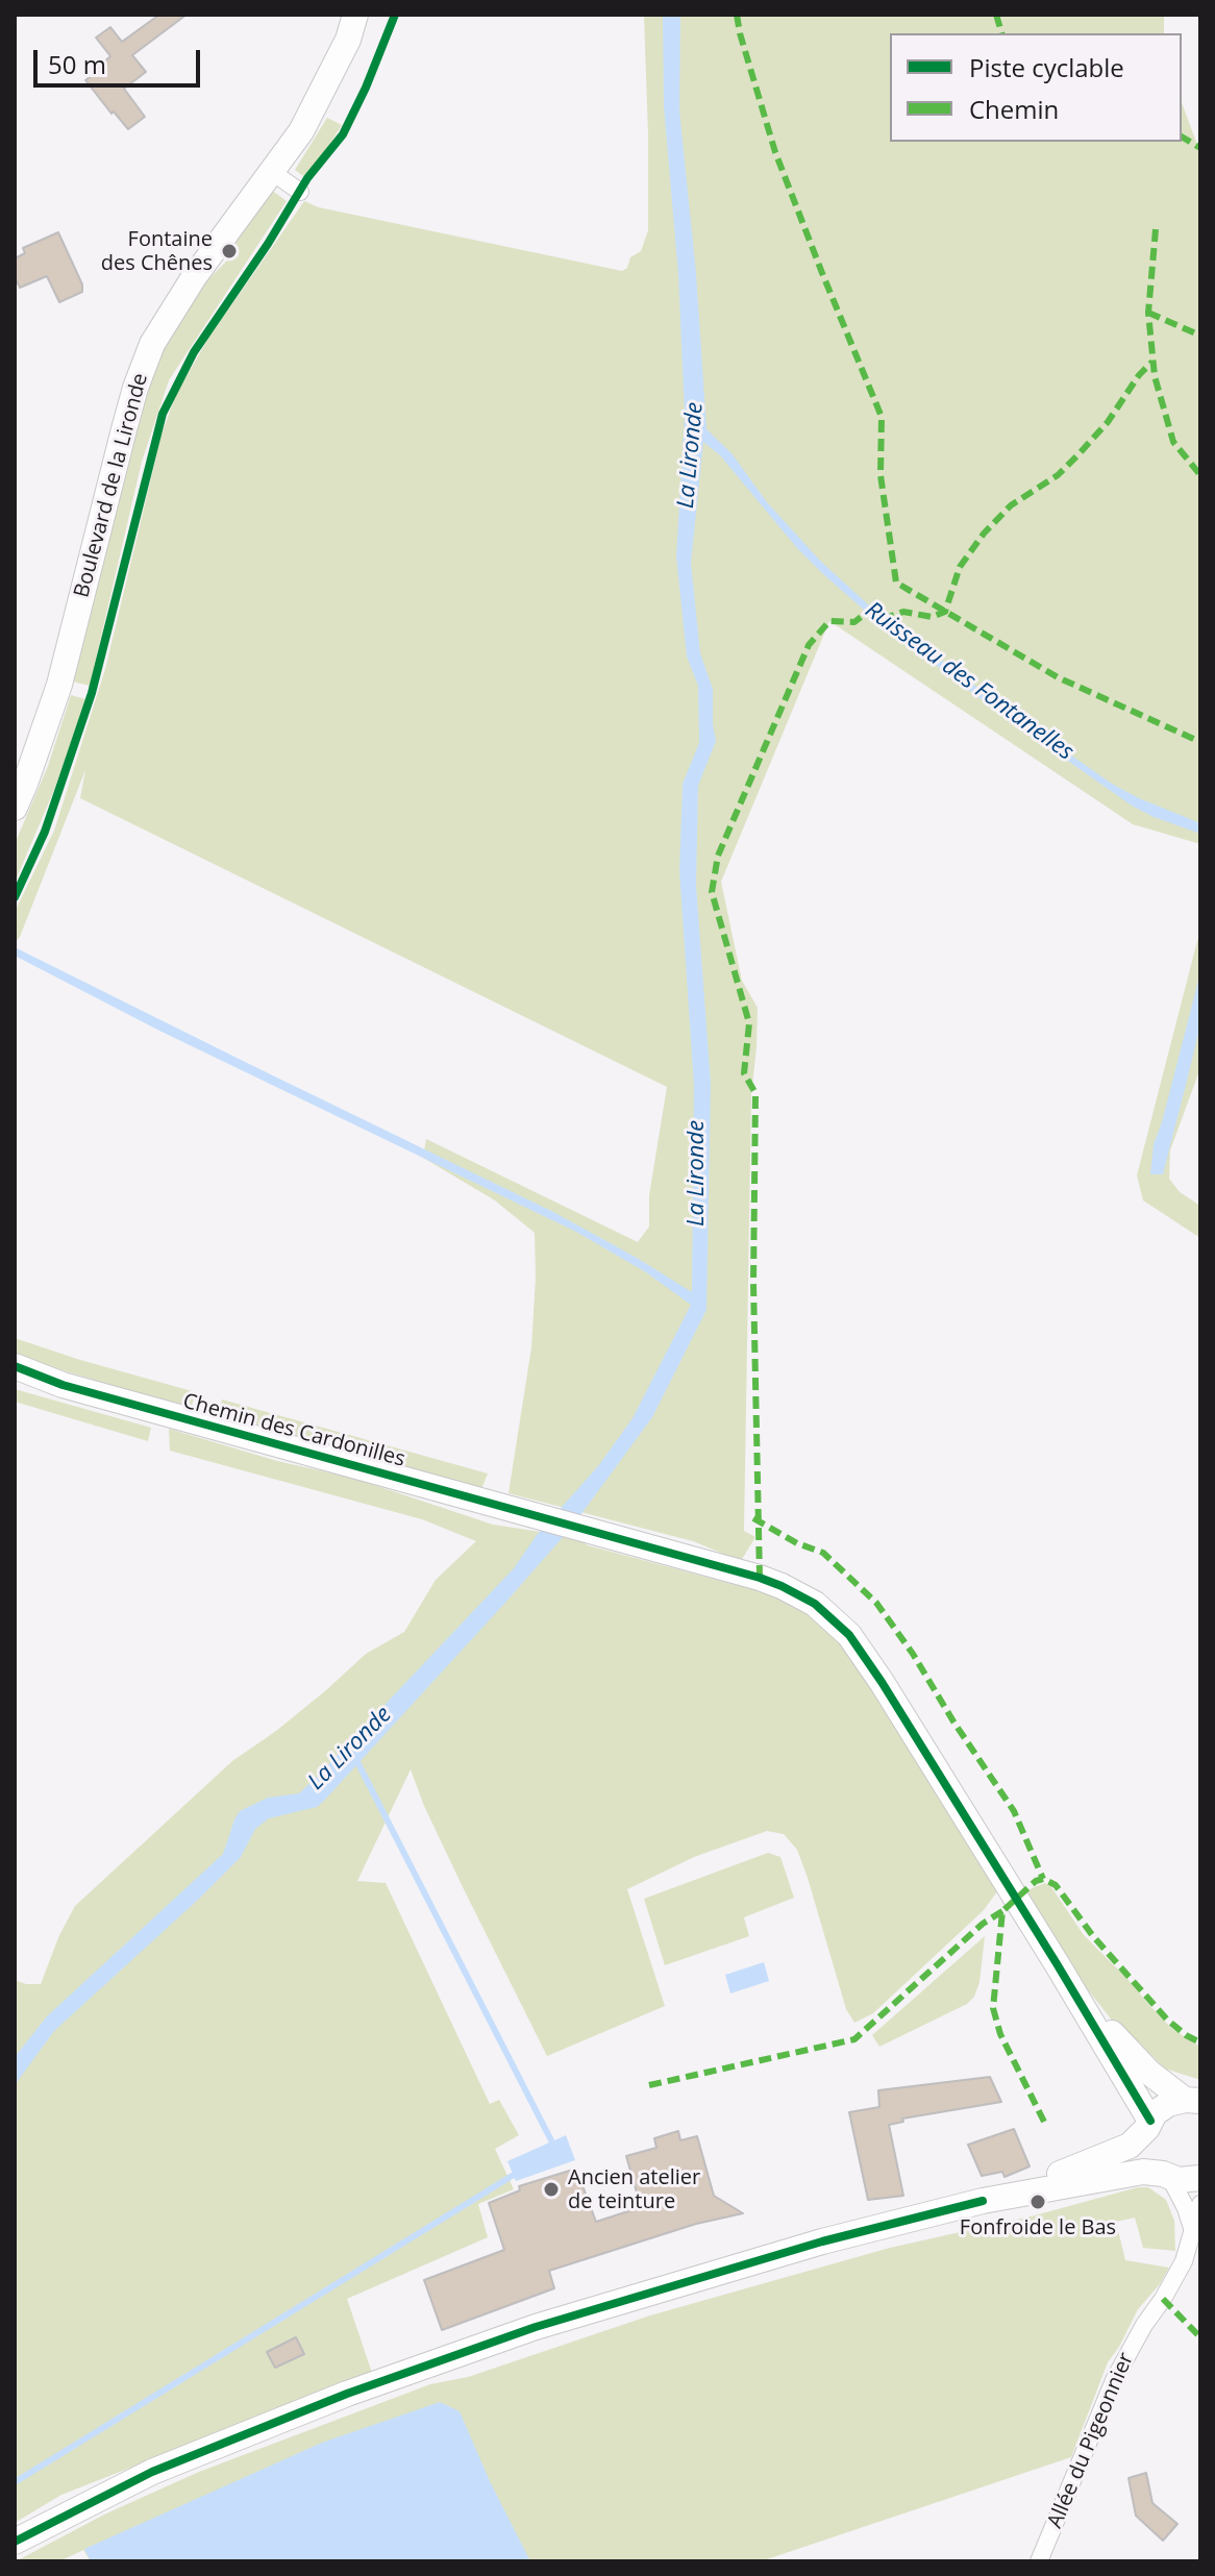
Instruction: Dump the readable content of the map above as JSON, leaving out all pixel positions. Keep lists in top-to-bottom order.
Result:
{
  "streets": {
    "street": ["Boulevard de la Lironde", "Chemin des Cardonilles", "Allée du Pigeonnier"]
  },
  "water": ["La Lironde", "Ruisseau des Fontanelles"],
  "places": ["Fontaine des Chênes", "Ancien atelier de teinture", "Fonfroide le Bas"],
  "legend": ["Piste cyclable", "Chemin"],
  "scale_bar": "50 m"
}
